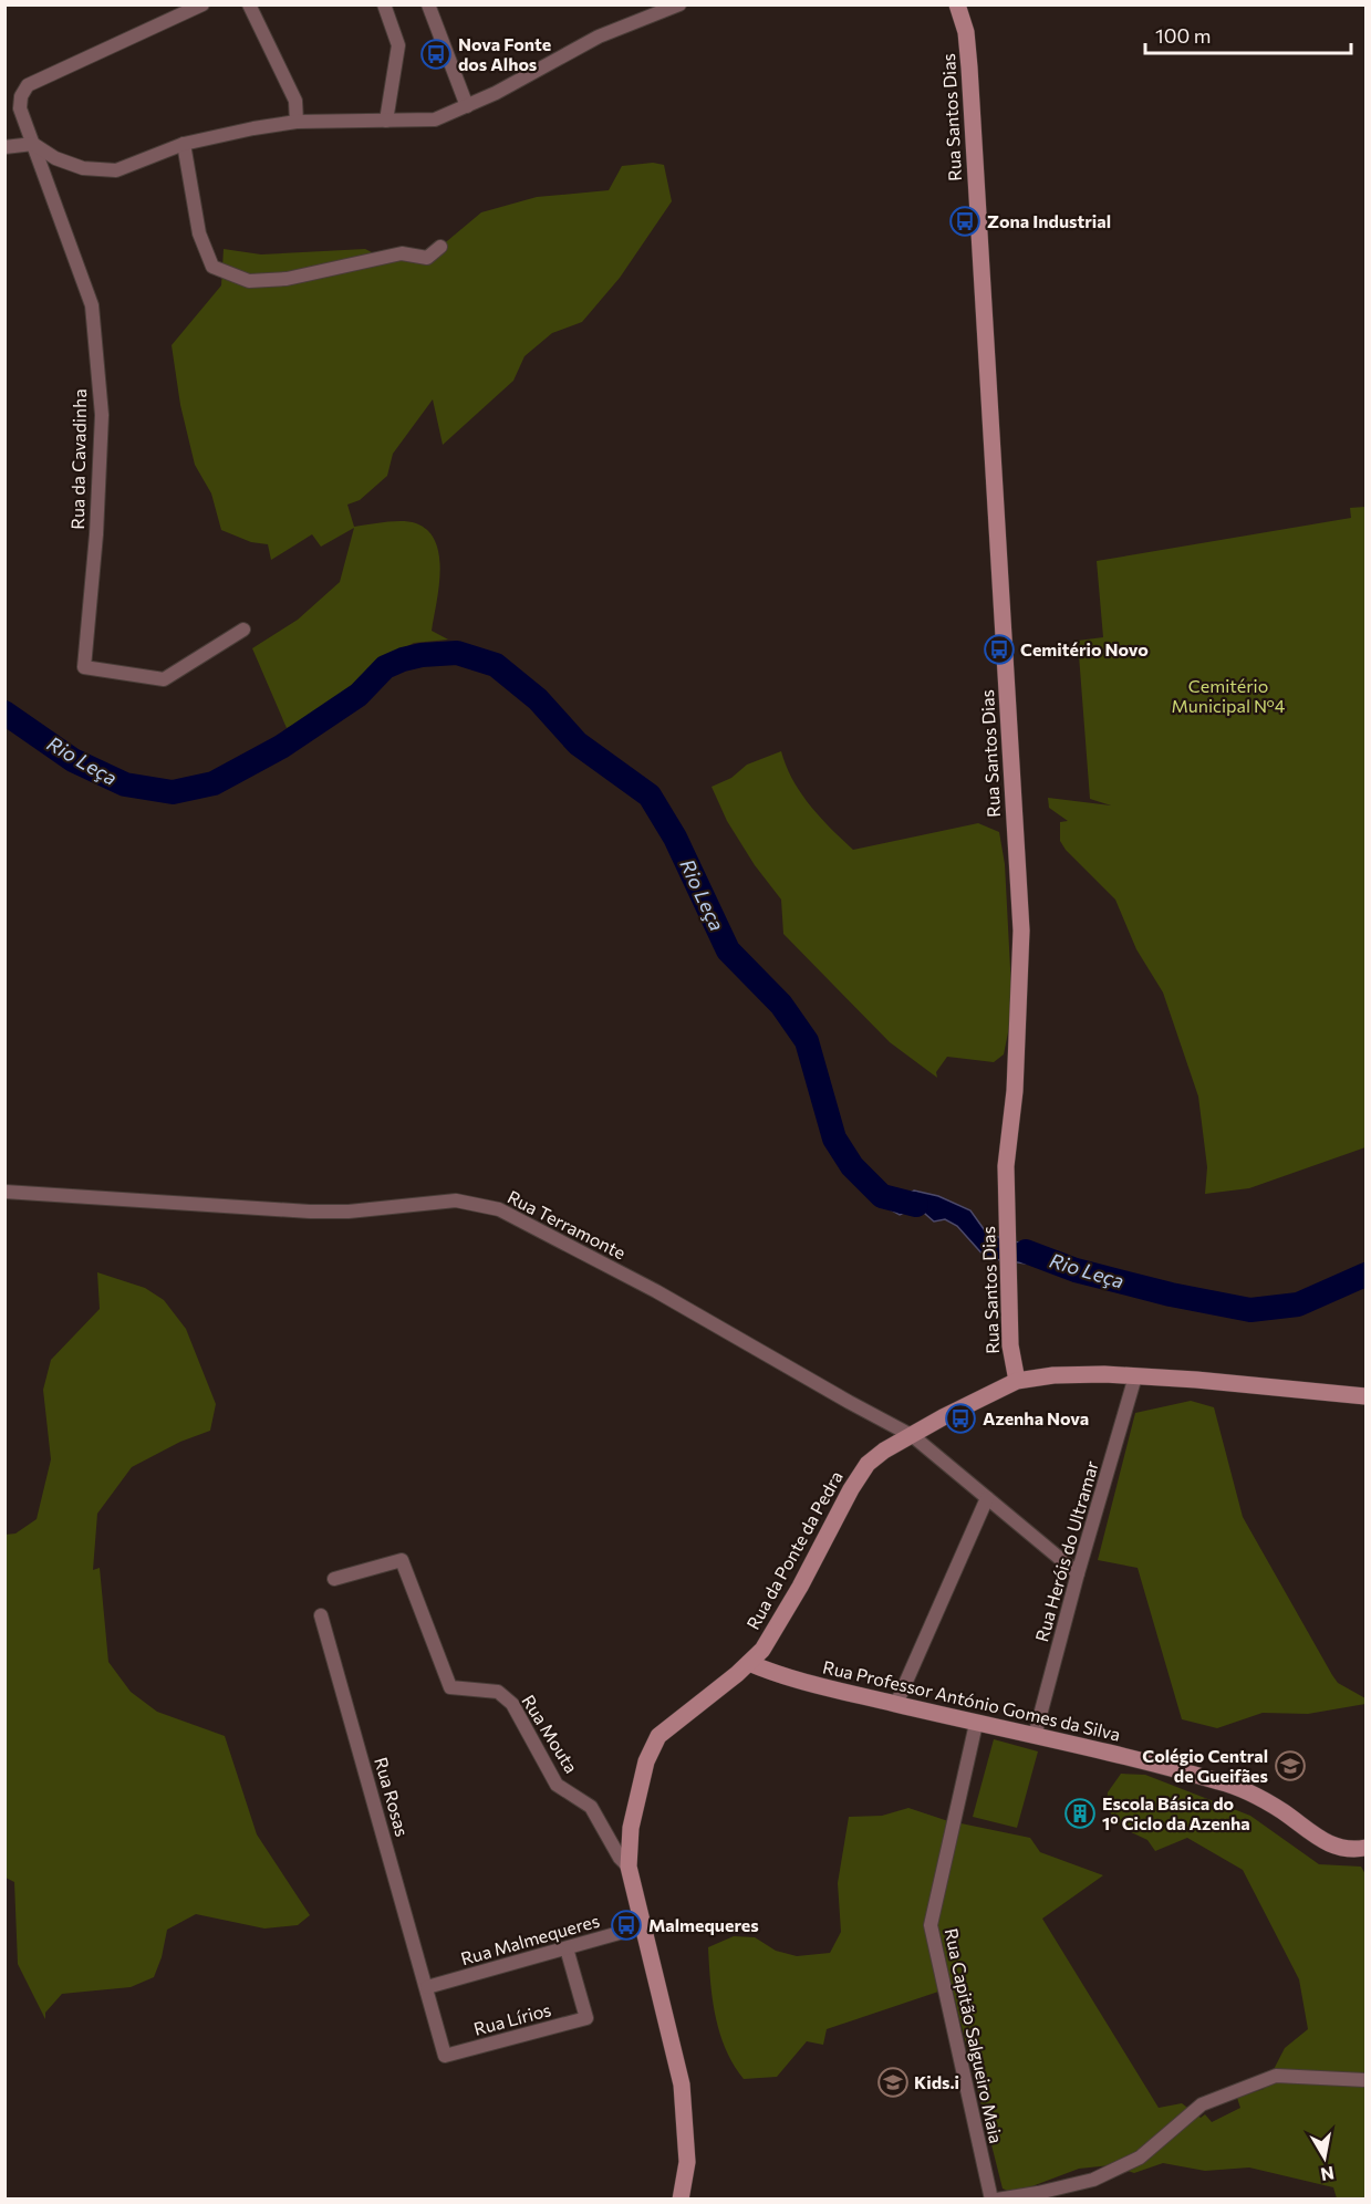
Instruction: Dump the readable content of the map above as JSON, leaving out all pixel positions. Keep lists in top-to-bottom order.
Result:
{
  "streets": {
    "street": [
      "Rua Santos Dias",
      "Rua da Cavadinha",
      "Rua Terramonte",
      "Rua da Ponte da Pedra",
      "Rua Heróis do Ultramar",
      "Rua Professor António Gomes da Silva",
      "Rua Mouta",
      "Rua Rosas",
      "Rua Malmequeres",
      "Rua Lírios",
      "Rua Capitão Salgueiro Maia"
    ]
  },
  "crossings": [
    ["Rua Santos Dias", "Rua da Ponte da Pedra"],
    ["Rua Terramonte", "Rua da Ponte da Pedra"],
    ["Rua Terramonte", "Rua Heróis do Ultramar"],
    ["Rua da Ponte da Pedra", "Rua Heróis do Ultramar"],
    ["Rua da Ponte da Pedra", "Rua Professor António Gomes da Silva"],
    ["Rua da Ponte da Pedra", "Rua Mouta"],
    ["Rua da Ponte da Pedra", "Rua Malmequeres"],
    ["Rua Heróis do Ultramar", "Rua Professor António Gomes da Silva"],
    ["Rua Professor António Gomes da Silva", "Rua Capitão Salgueiro Maia"],
    ["Rua Rosas", "Rua Malmequeres"],
    ["Rua Rosas", "Rua Lírios"],
    ["Rua Malmequeres", "Rua Lírios"]
  ],
  "water": ["Rio Leça"],
  "parks": ["Cemitério Municipal Nº4"],
  "places": {
    "bus stop": [
      "Nova Fonte dos Alhos",
      "Zona Industrial",
      "Cemitério Novo",
      "Azenha Nova",
      "Malmequeres"
    ],
    "school or university": ["Colégio Central de Gueifães", "Kids.i"],
    "building": ["Escola Básica do 1º Ciclo da Azenha"]
  },
  "scale_bar": "100 m",
  "north": "bottom"
}
